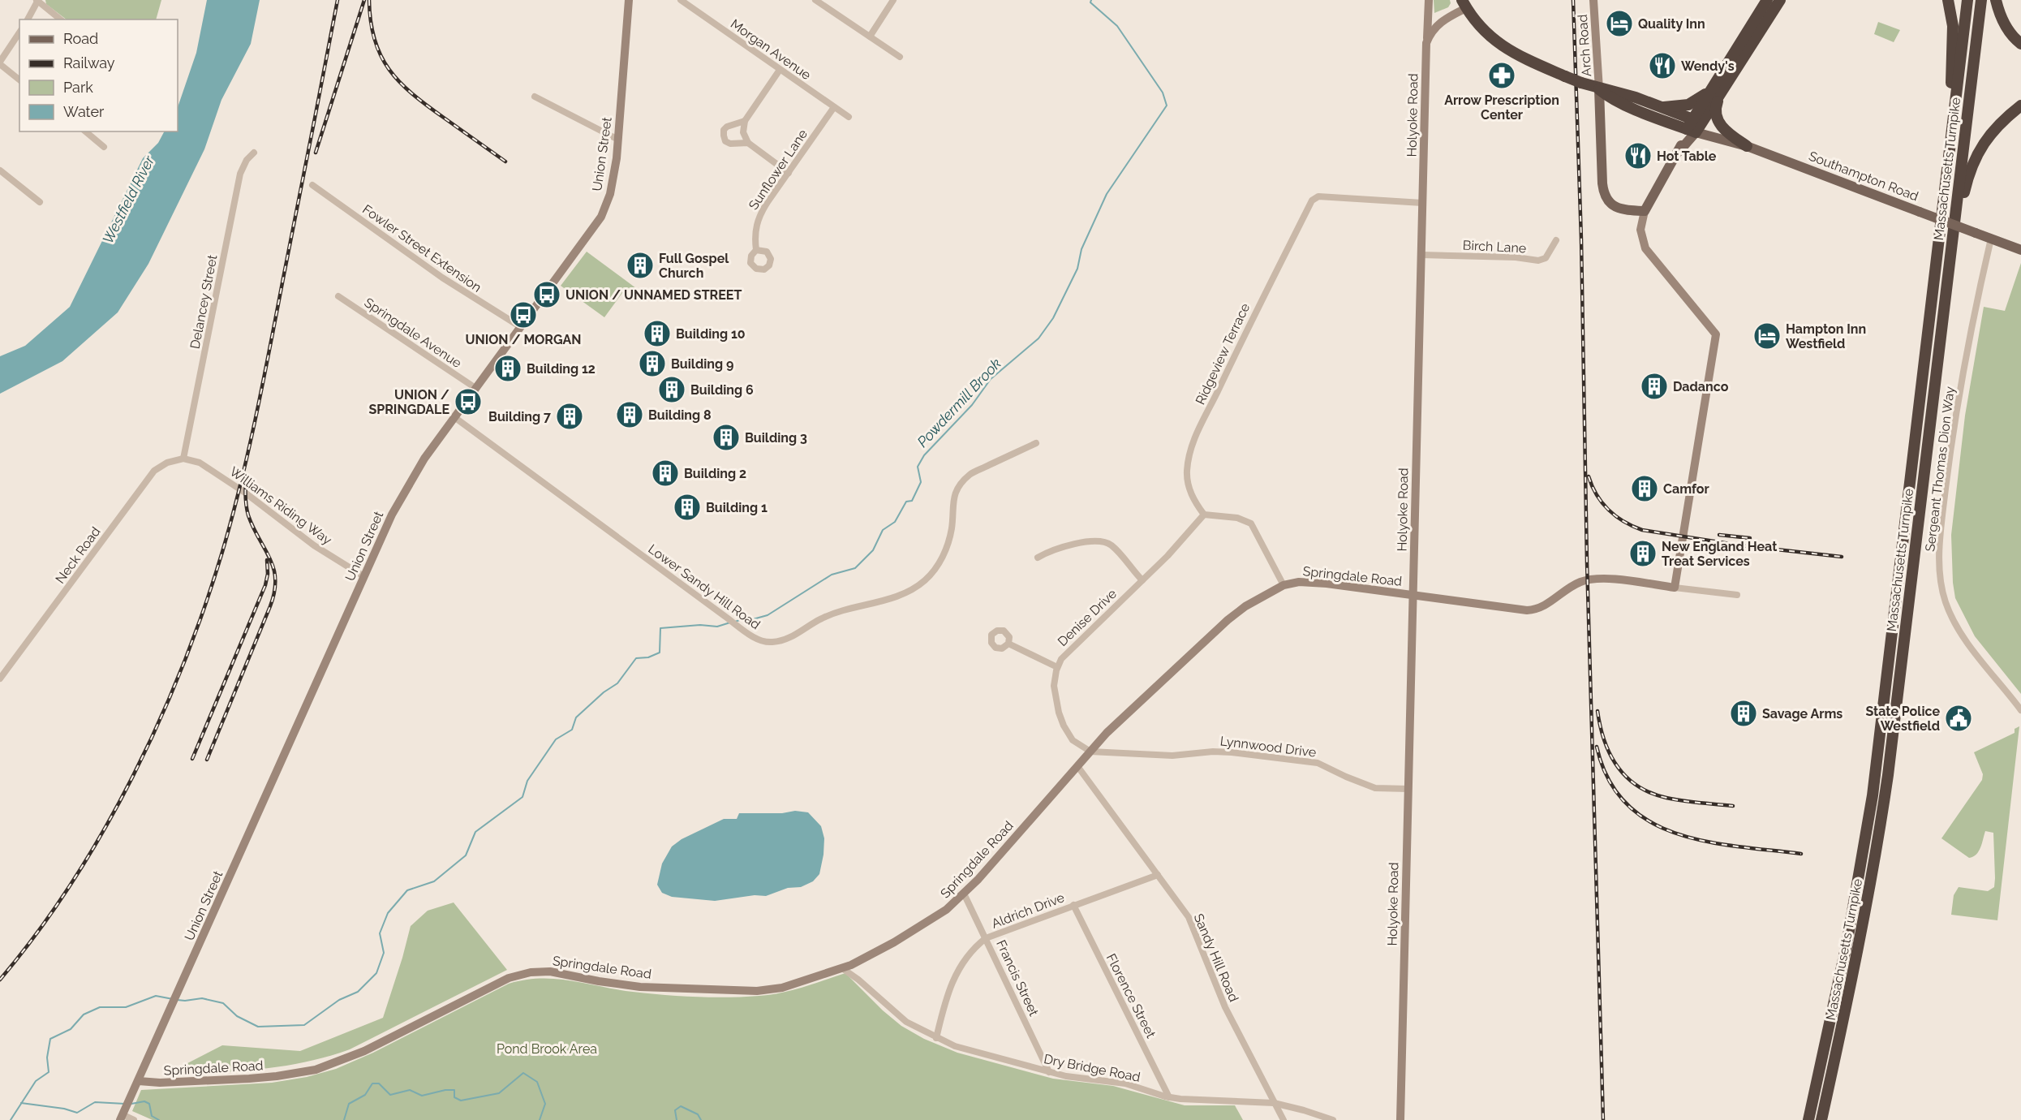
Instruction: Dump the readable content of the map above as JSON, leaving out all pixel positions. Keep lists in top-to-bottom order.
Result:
{
  "streets": {
    "highway": ["Massachusetts Turnpike", "Southampton Road"],
    "street": [
      "Arch Road",
      "Morgan Avenue",
      "Holyoke Road",
      "Union Street",
      "Sunflower Lane",
      "Birch Lane",
      "Fowler Street Extension",
      "Delancey Street",
      "Springdale Avenue",
      "Ridgeview Terrace",
      "Sergeant Thomas Dion Way",
      "Williams Riding Way",
      "Neck Road",
      "Springdale Road",
      "Lower Sandy Hill Road",
      "Denise Drive",
      "Lynnwood Drive",
      "Aldrich Drive",
      "Sandy Hill Road",
      "Francis Street",
      "Florence Street",
      "Dry Bridge Road"
    ]
  },
  "crossings": [
    ["Arch Road", "Southampton Road"],
    ["Morgan Avenue", "Sunflower Lane"],
    ["Holyoke Road", "Birch Lane"],
    ["Holyoke Road", "Ridgeview Terrace"],
    ["Holyoke Road", "Springdale Road"],
    ["Holyoke Road", "Lynnwood Drive"],
    ["Union Street", "Fowler Street Extension"],
    ["Union Street", "Springdale Avenue"],
    ["Union Street", "Williams Riding Way"],
    ["Union Street", "Springdale Road"],
    ["Union Street", "Lower Sandy Hill Road"],
    ["Southampton Road", "Sergeant Thomas Dion Way"],
    ["Delancey Street", "Williams Riding Way"],
    ["Delancey Street", "Neck Road"],
    ["Ridgeview Terrace", "Denise Drive"],
    ["Williams Riding Way", "Neck Road"],
    ["Springdale Road", "Denise Drive"],
    ["Springdale Road", "Lynnwood Drive"],
    ["Springdale Road", "Sandy Hill Road"],
    ["Springdale Road", "Francis Street"],
    ["Springdale Road", "Dry Bridge Road"],
    ["Denise Drive", "Lynnwood Drive"],
    ["Aldrich Drive", "Sandy Hill Road"],
    ["Aldrich Drive", "Francis Street"],
    ["Aldrich Drive", "Florence Street"],
    ["Aldrich Drive", "Dry Bridge Road"],
    ["Sandy Hill Road", "Dry Bridge Road"],
    ["Francis Street", "Dry Bridge Road"],
    ["Florence Street", "Dry Bridge Road"]
  ],
  "water": ["Westfield River", "Powdermill Brook"],
  "parks": ["Pond Brook Area"],
  "places": {
    "hotel": ["Quality Inn", "Hampton Inn Westfield"],
    "restaurant": ["Wendy's", "Hot Table"],
    "pharmacy": ["Arrow Prescription Center"],
    "building": [
      "Full Gospel Church",
      "Building 10",
      "Building 9",
      "Building 12",
      "Dadanco",
      "Building 6",
      "Building 8",
      "Building 7",
      "Building 3",
      "Building 2",
      "Camfor",
      "Building 1",
      "New England Heat Treat Services",
      "Savage Arms"
    ],
    "bus stop": ["UNION / UNNAMED STREET", "UNION / MORGAN", "UNION / SPRINGDALE"],
    "public building": ["State Police Westfield"]
  },
  "legend": [
    "Road",
    "Railway",
    "Park",
    "Water"
  ]
}
